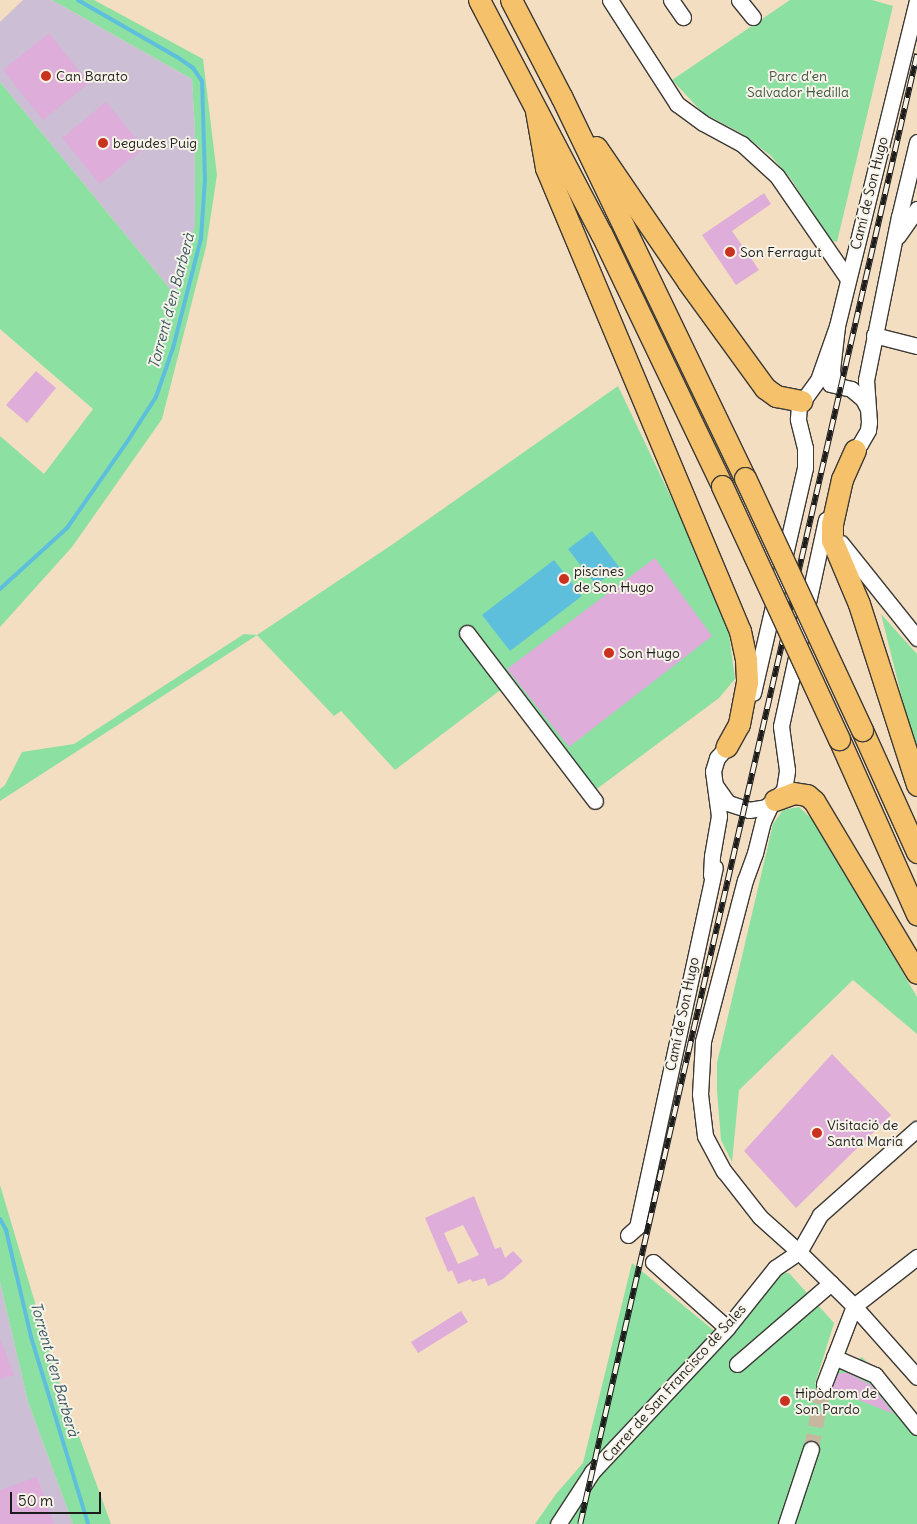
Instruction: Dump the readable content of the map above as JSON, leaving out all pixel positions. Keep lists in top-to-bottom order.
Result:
{
  "streets": {
    "street": ["Camí de Son Hugo", "Carrer de San Francisco de Sales"]
  },
  "water": ["Torrent d'en Barberà"],
  "parks": ["Parc d'en Salvador Hedilla"],
  "places": [
    "Can Barato",
    "begudes Puig",
    "Son Ferragut",
    "piscines de Son Hugo",
    "Son Hugo",
    "Visitació de Santa Maria",
    "Hipòdrom de Son Pardo"
  ],
  "scale_bar": "50 m"
}
